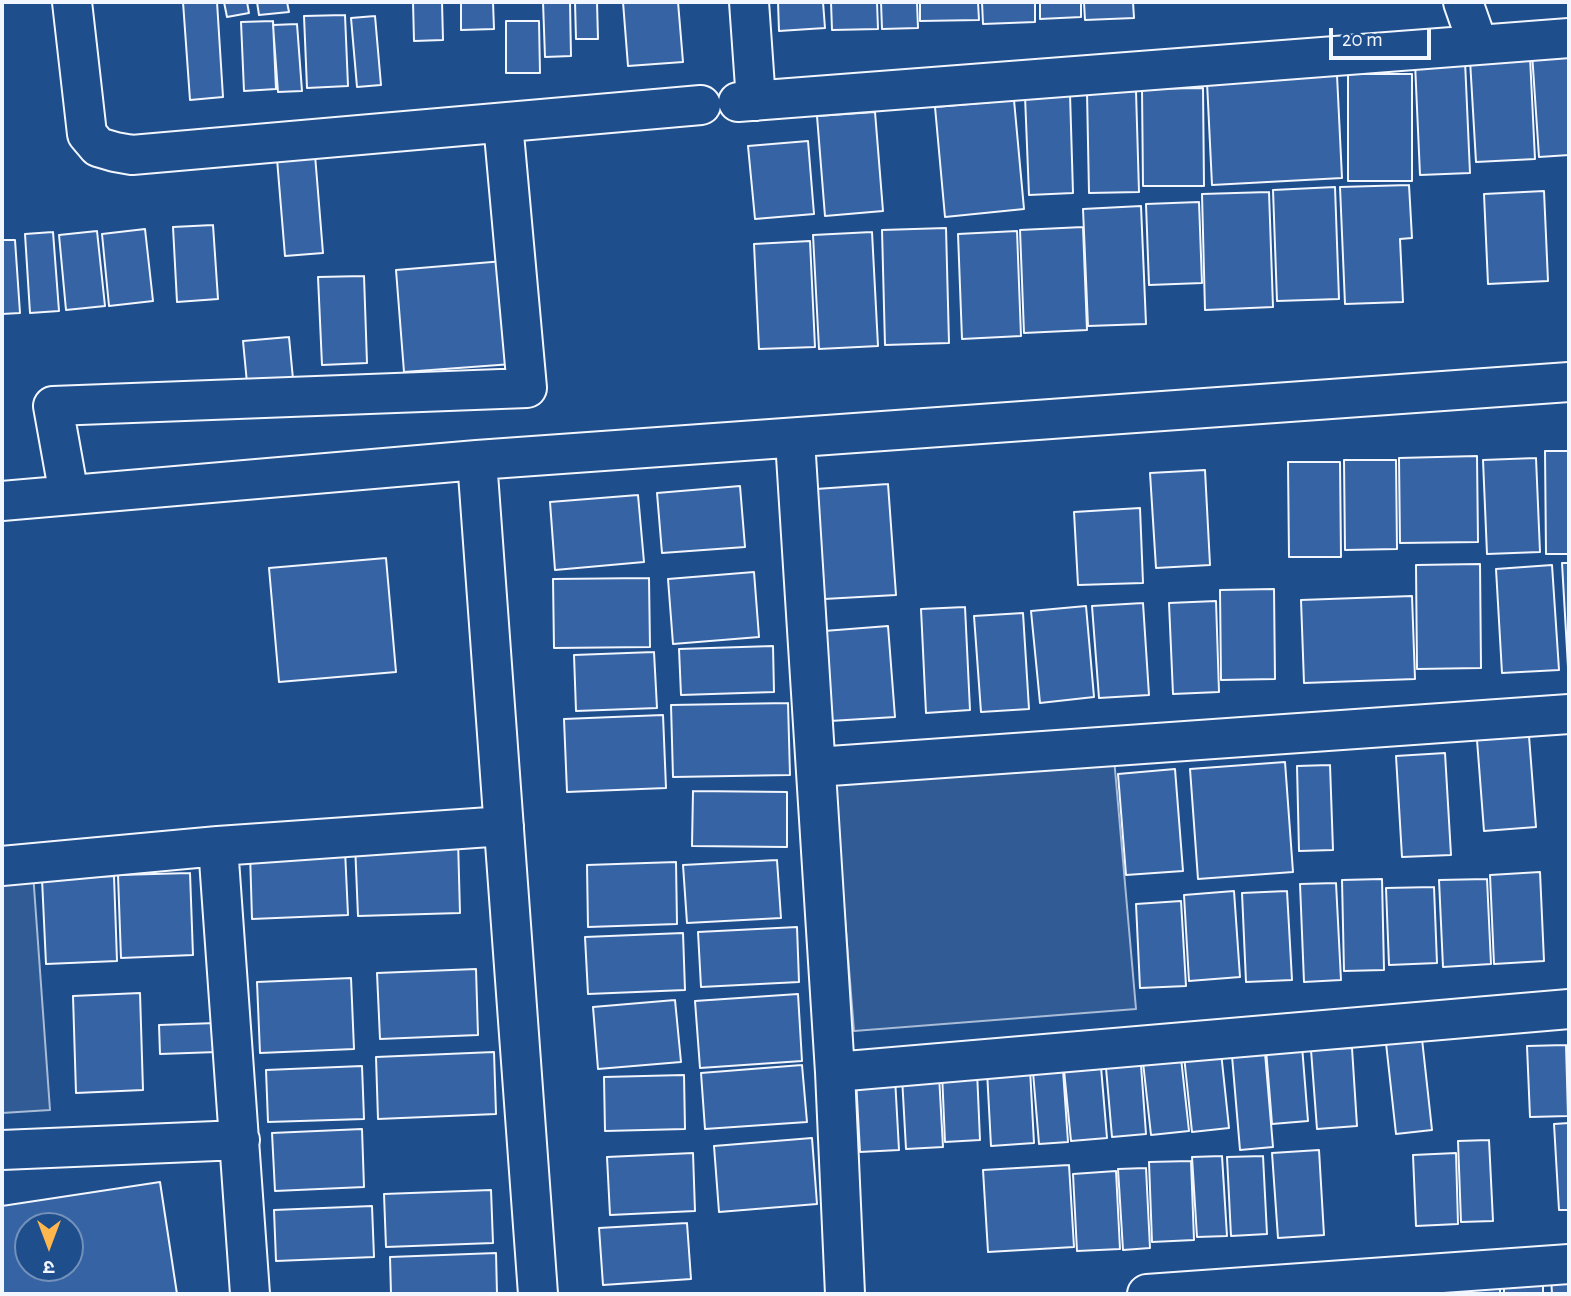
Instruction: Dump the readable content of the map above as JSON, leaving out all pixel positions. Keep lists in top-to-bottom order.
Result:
{
  "scale_bar": "20 m",
  "north": "bottom"
}
